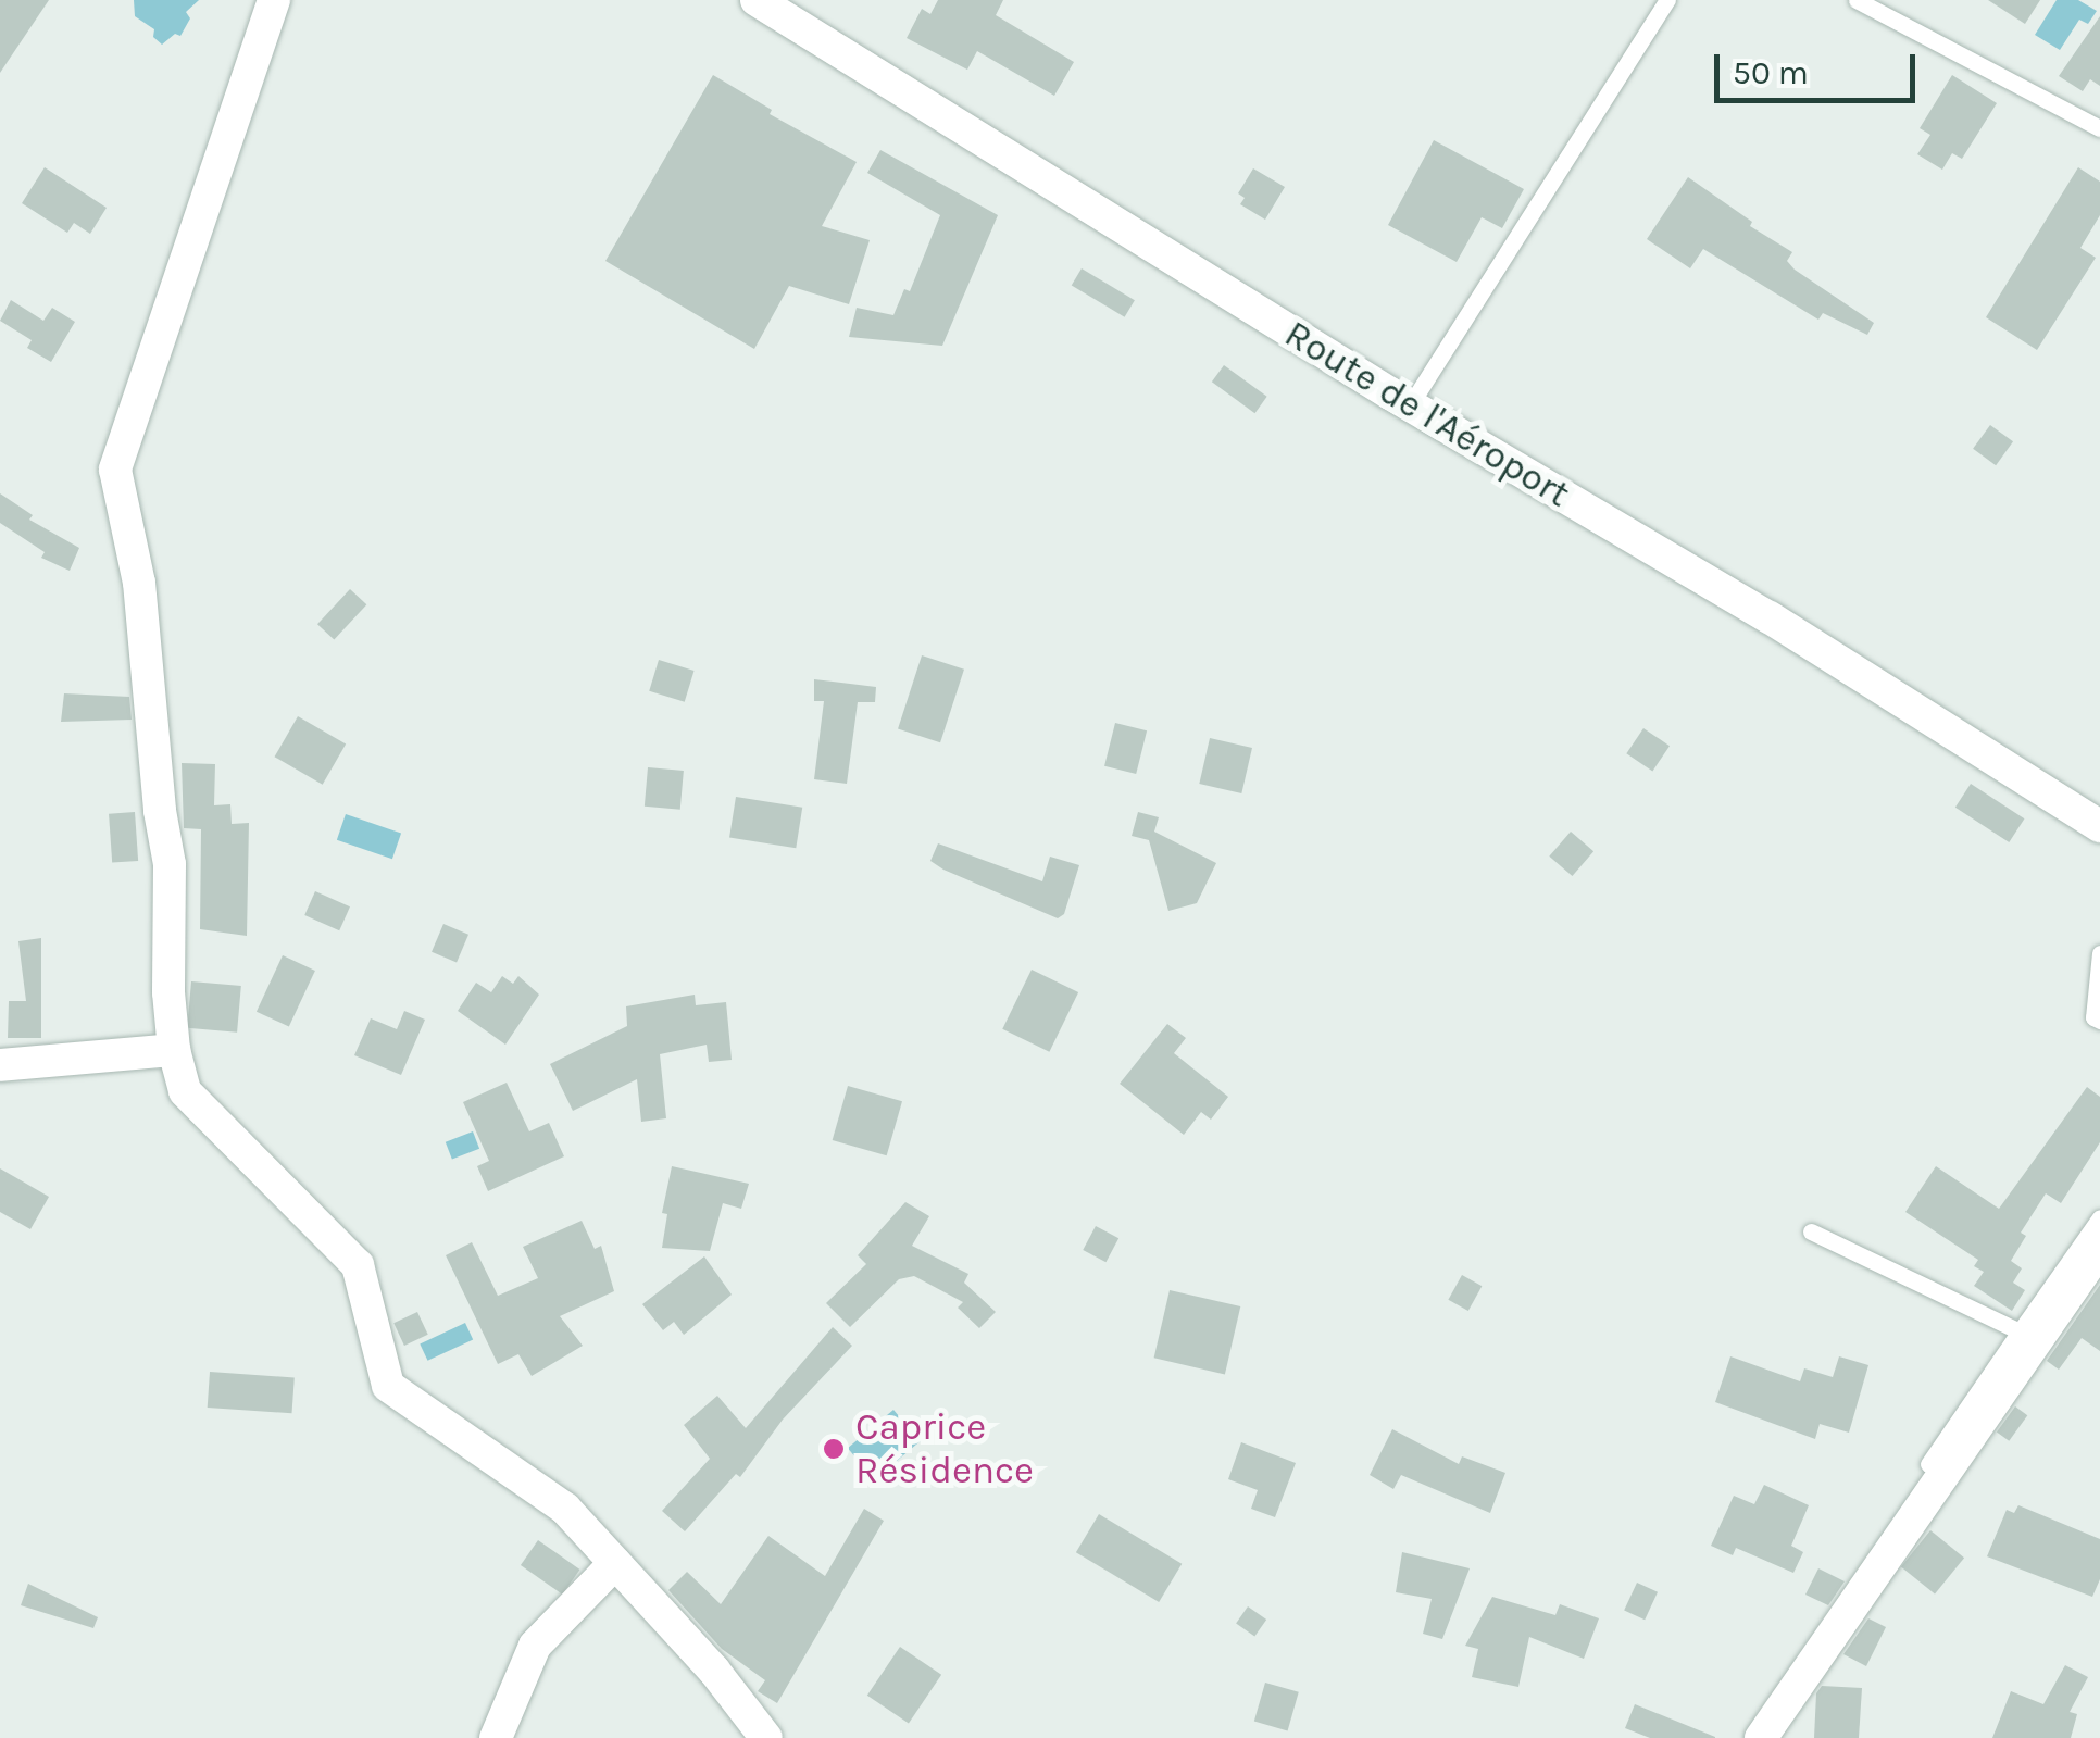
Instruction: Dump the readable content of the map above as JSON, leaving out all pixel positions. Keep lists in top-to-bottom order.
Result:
{
  "streets": {
    "street": ["Route de l'Aéroport"]
  },
  "places": ["Caprice Résidence"],
  "scale_bar": "50 m"
}
